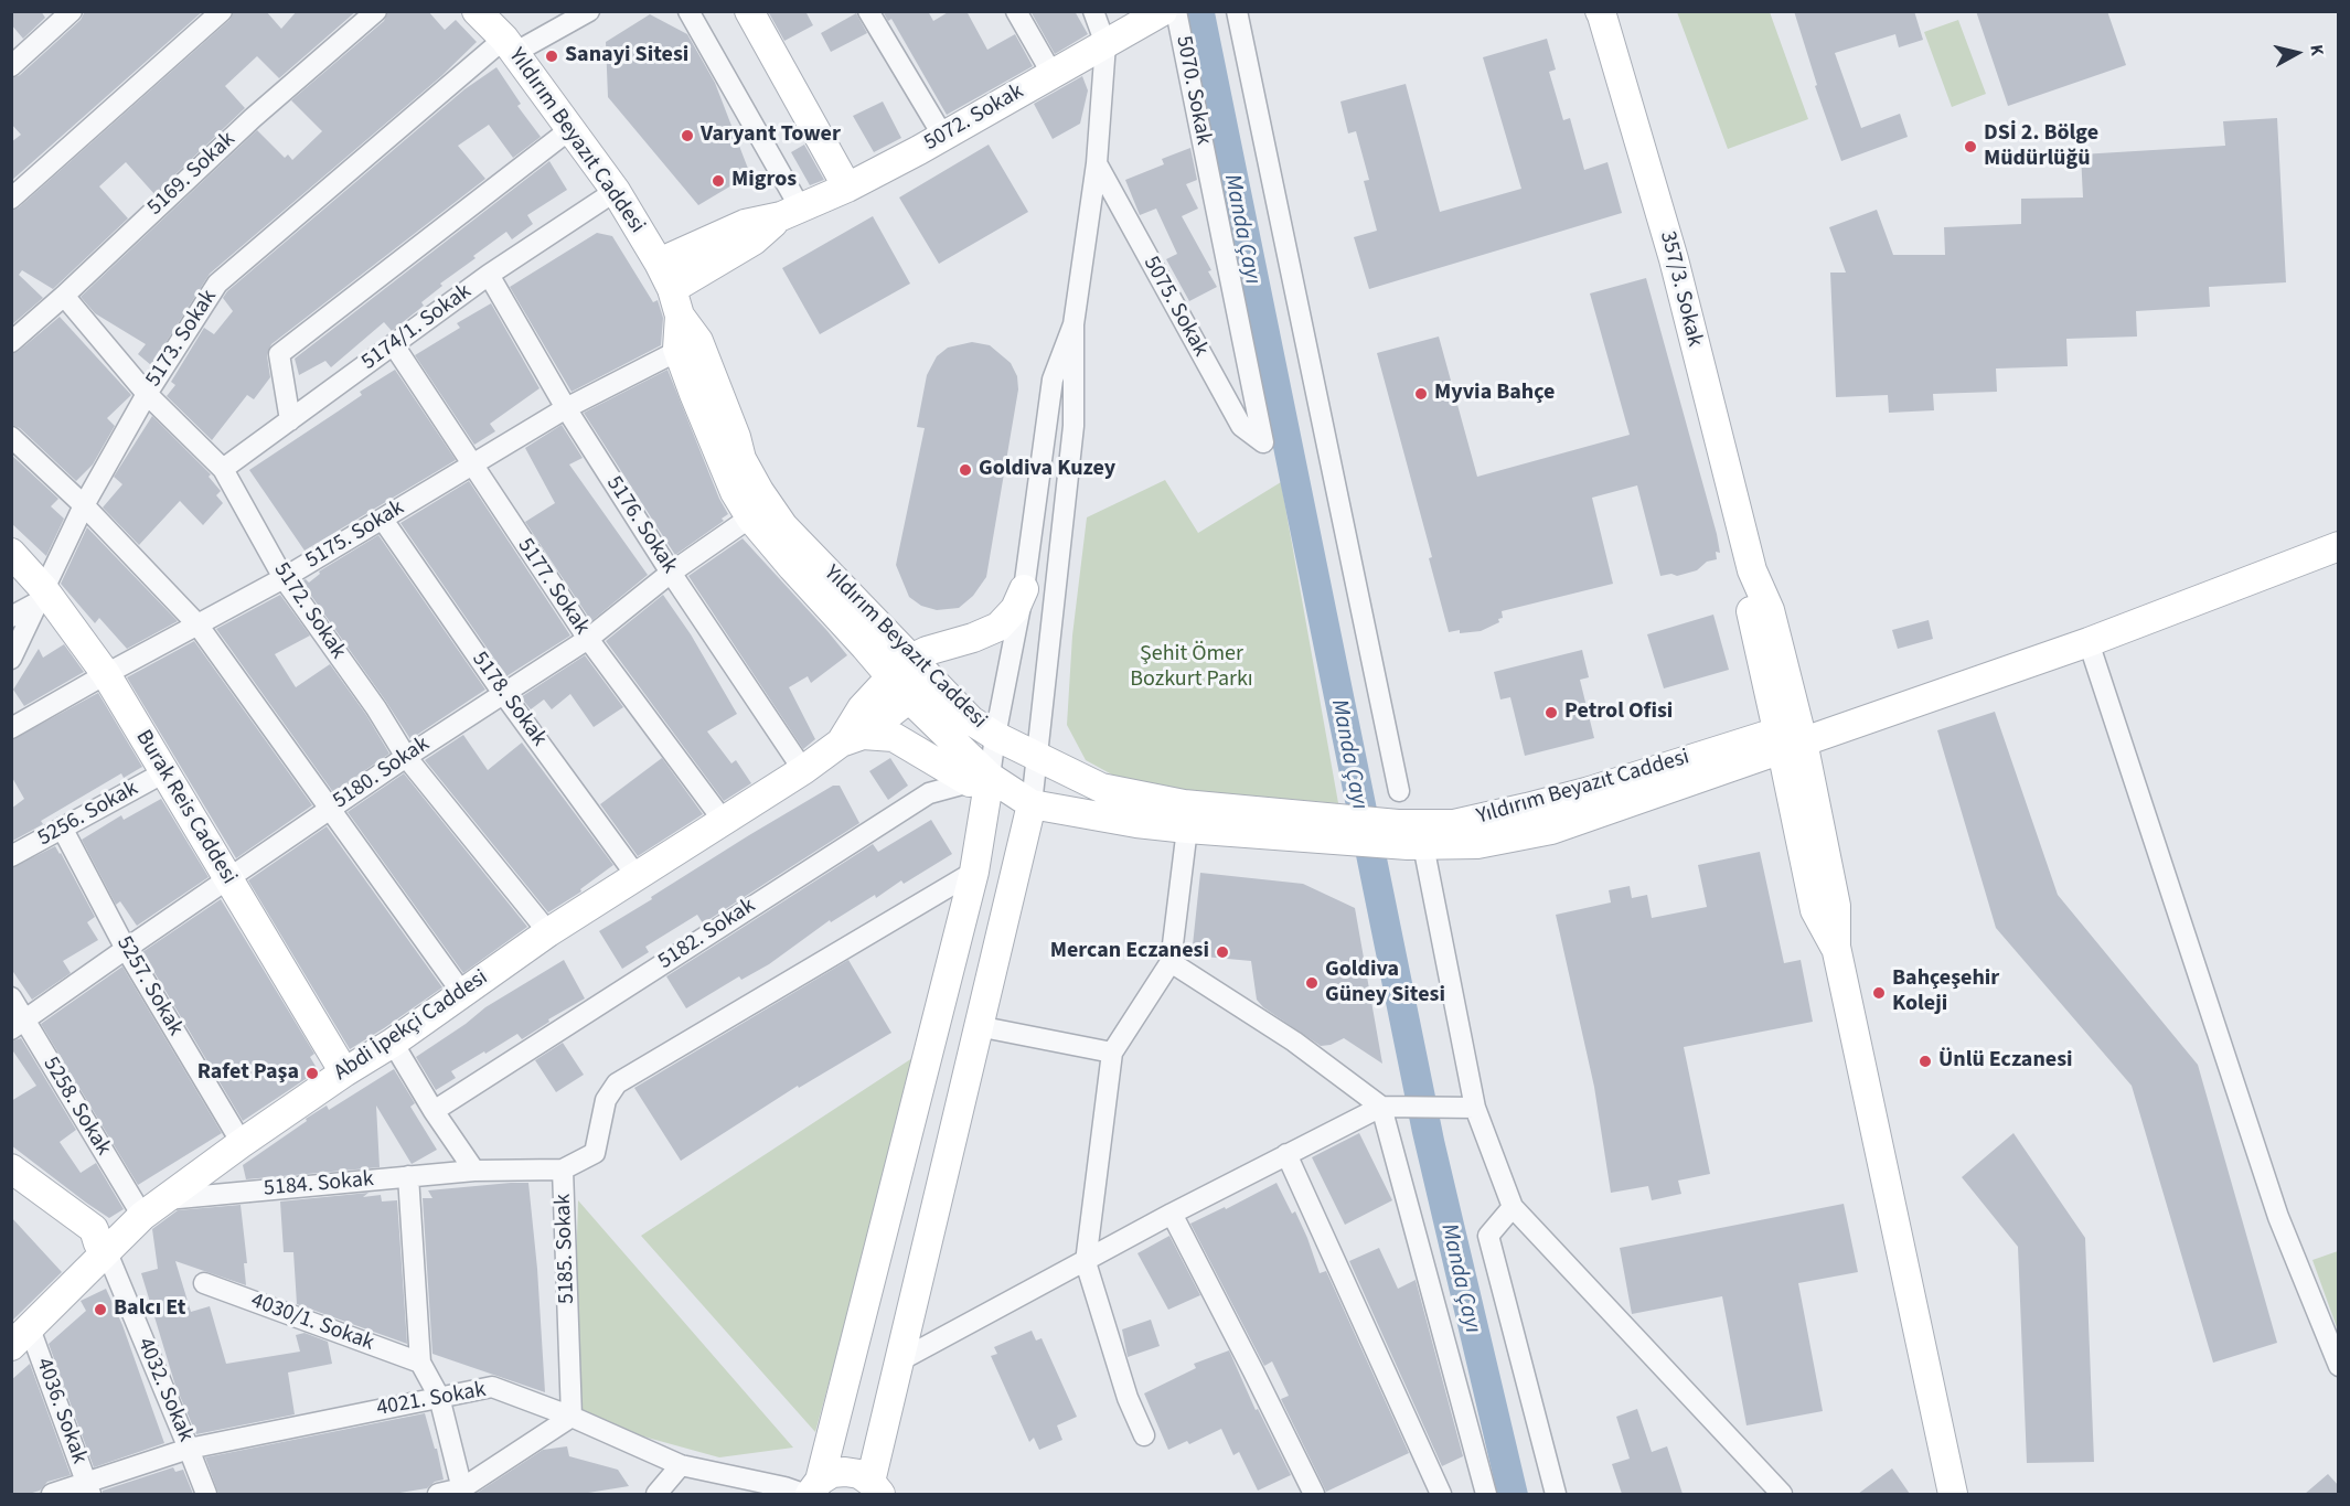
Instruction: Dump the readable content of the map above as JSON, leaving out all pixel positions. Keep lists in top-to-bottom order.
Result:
{
  "streets": {
    "main road": [
      "5072. Sokak",
      "Yıldırım Beyazıt Caddesi",
      "357/3. Sokak",
      "Burak Reis Caddesi",
      "Abdi İpekçi Caddesi"
    ],
    "street": [
      "5070. Sokak",
      "5169. Sokak",
      "5075. Sokak",
      "5174/1. Sokak",
      "5173. Sokak",
      "5176. Sokak",
      "5175. Sokak",
      "5177. Sokak",
      "5172. Sokak",
      "5178. Sokak",
      "5180. Sokak",
      "5256. Sokak",
      "5182. Sokak",
      "5257. Sokak",
      "5258. Sokak",
      "5184. Sokak",
      "5185. Sokak",
      "4030/1. Sokak",
      "4032. Sokak",
      "4021. Sokak",
      "4036. Sokak"
    ]
  },
  "crossings": [
    ["5070. Sokak", "5075. Sokak"],
    ["5072. Sokak", "Yıldırım Beyazıt Caddesi"],
    ["Yıldırım Beyazıt Caddesi", "5174/1. Sokak"],
    ["Yıldırım Beyazıt Caddesi", "5173. Sokak"],
    ["Yıldırım Beyazıt Caddesi", "5175. Sokak"],
    ["Yıldırım Beyazıt Caddesi", "5180. Sokak"],
    ["Yıldırım Beyazıt Caddesi", "5182. Sokak"],
    ["Yıldırım Beyazıt Caddesi", "Abdi İpekçi Caddesi"],
    ["5169. Sokak", "5172. Sokak"],
    ["5174/1. Sokak", "5176. Sokak"],
    ["5174/1. Sokak", "5177. Sokak"],
    ["5174/1. Sokak", "5172. Sokak"],
    ["5173. Sokak", "5172. Sokak"],
    ["5173. Sokak", "Burak Reis Caddesi"],
    ["5176. Sokak", "5175. Sokak"],
    ["5176. Sokak", "5180. Sokak"],
    ["5176. Sokak", "Abdi İpekçi Caddesi"],
    ["5175. Sokak", "5177. Sokak"],
    ["5175. Sokak", "5172. Sokak"],
    ["5175. Sokak", "5178. Sokak"],
    ["5175. Sokak", "Burak Reis Caddesi"],
    ["5177. Sokak", "5180. Sokak"],
    ["5177. Sokak", "Abdi İpekçi Caddesi"],
    ["5172. Sokak", "5180. Sokak"],
    ["5172. Sokak", "Abdi İpekçi Caddesi"],
    ["5178. Sokak", "5180. Sokak"],
    ["5178. Sokak", "Abdi İpekçi Caddesi"],
    ["5180. Sokak", "Burak Reis Caddesi"],
    ["5180. Sokak", "5257. Sokak"],
    ["5180. Sokak", "5258. Sokak"],
    ["Burak Reis Caddesi", "5256. Sokak"],
    ["Burak Reis Caddesi", "Abdi İpekçi Caddesi"],
    ["5256. Sokak", "5257. Sokak"],
    ["5257. Sokak", "Abdi İpekçi Caddesi"],
    ["Abdi İpekçi Caddesi", "5258. Sokak"],
    ["Abdi İpekçi Caddesi", "5184. Sokak"],
    ["Abdi İpekçi Caddesi", "4032. Sokak"],
    ["Abdi İpekçi Caddesi", "4036. Sokak"],
    ["5258. Sokak", "5184. Sokak"],
    ["5184. Sokak", "5185. Sokak"],
    ["5185. Sokak", "4021. Sokak"],
    ["4032. Sokak", "4021. Sokak"],
    ["4021. Sokak", "4036. Sokak"]
  ],
  "water": ["Manda Çayı"],
  "parks": ["Şehit Ömer Bozkurt Parkı"],
  "places": [
    "Sanayi Sitesi",
    "Varyant Tower",
    "DSİ 2. Bölge Müdürlüğü",
    "Migros",
    "Myvia Bahçe",
    "Goldiva Kuzey",
    "Petrol Ofisi",
    "Mercan Eczanesi",
    "Goldiva Güney Sitesi",
    "Bahçeşehir Koleji",
    "Ünlü Eczanesi",
    "Rafet Paşa",
    "Balcı Et"
  ],
  "north": "right"
}
